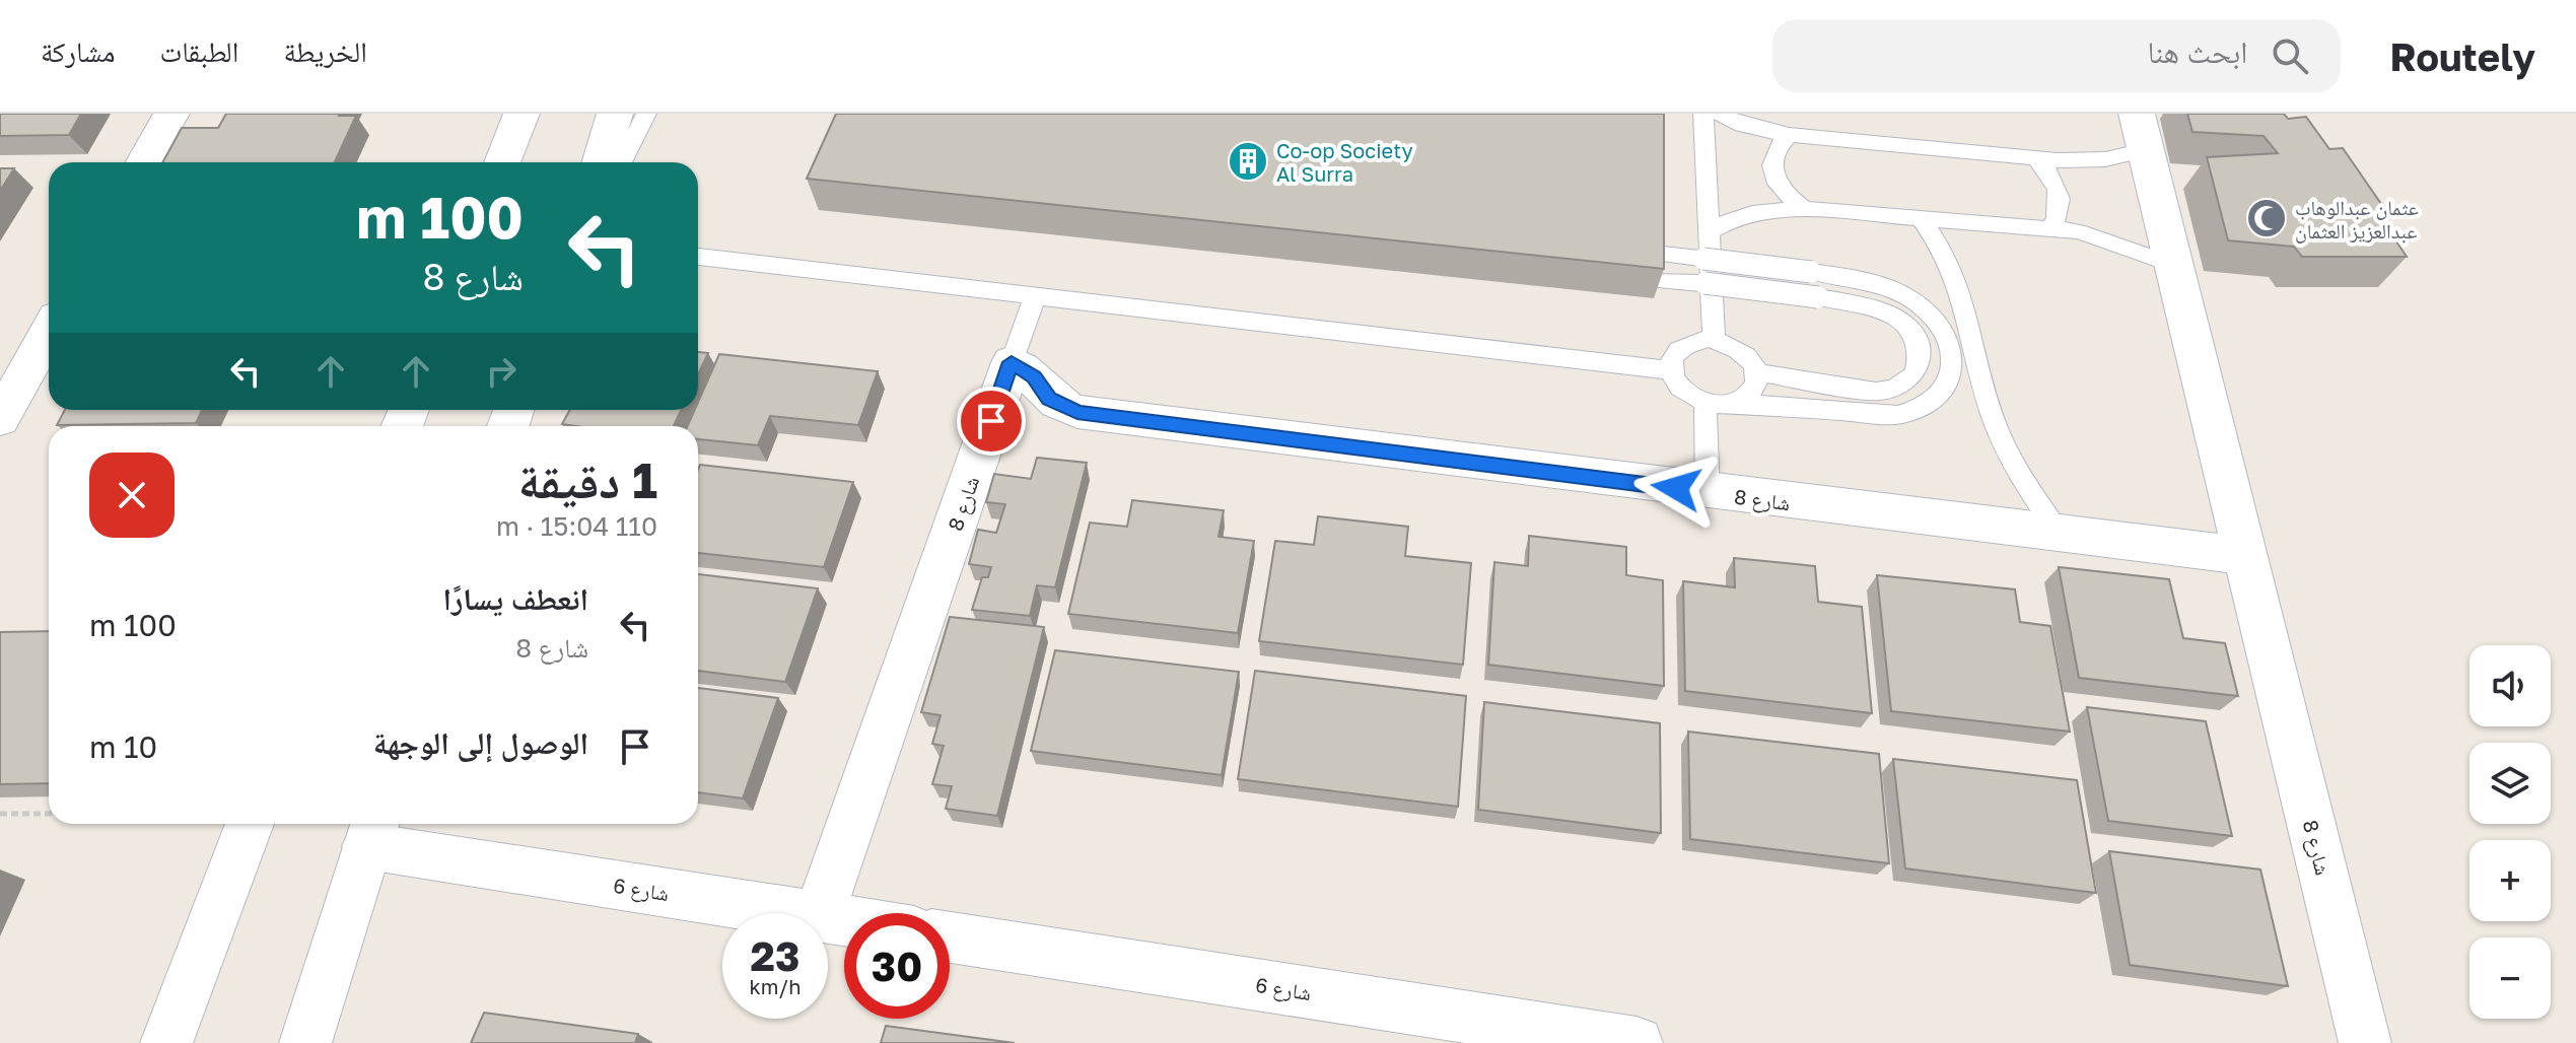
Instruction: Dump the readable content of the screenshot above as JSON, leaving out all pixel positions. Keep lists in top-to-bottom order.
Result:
{
  "streets": {
    "street": ["شارع 8", "شارع 6"]
  },
  "places": {
    "building": ["Co-op Society Al Surra"],
    "mosque": ["عثمان عبدالوهاب عبدالعزيز العثمان"]
  },
  "page": {
    "header": "Routely",
    "search": "ابحث هنا",
    "nav": ["الخريطة", "الطبقات", "مشاركة"],
    "turn": ["100 m", "شارع 8"],
    "heading": ["1 دقيقة", "110 m · 15:04"],
    "list": [
      {
        "name": "انعطف يسارًا",
        "note": "شارع 8",
        "value": "100 m"
      },
      {
        "name": "الوصول إلى الوجهة",
        "value": "10 m"
      }
    ],
    "map_buttons": ["+", "−"],
    "speed": "23 km/h",
    "limit": "30"
  }
}
